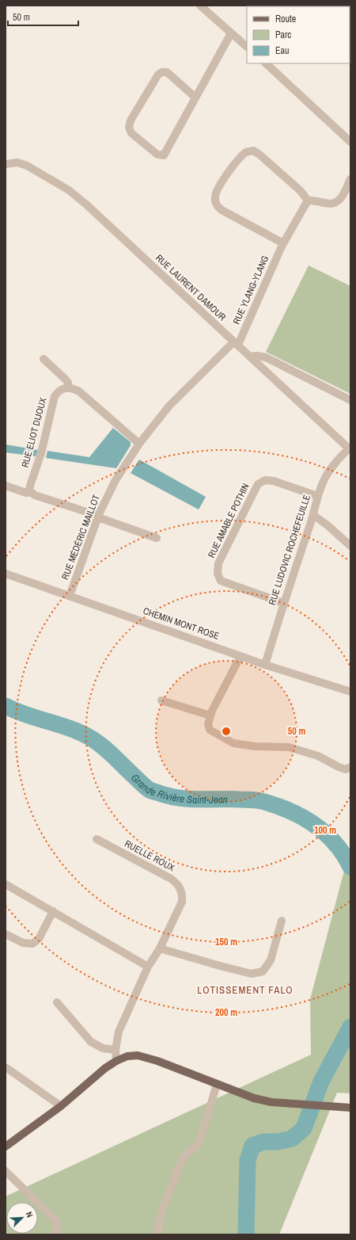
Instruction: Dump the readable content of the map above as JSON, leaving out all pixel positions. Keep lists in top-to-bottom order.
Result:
{
  "streets": {
    "street": [
      "RUE LAURENT DAMOUR",
      "RUE YLANG-YLANG",
      "RUE ELIOT DIJOUX",
      "RUE AMABLE POTHIN",
      "RUE MÉDÉRIC MAILLOT",
      "RUE LUDOVIC ROCHEFEUILLE",
      "CHEMIN MONT ROSE",
      "RUELLE ROUX"
    ]
  },
  "crossings": [
    ["RUE LAURENT DAMOUR", "RUE YLANG-YLANG"],
    ["RUE LAURENT DAMOUR", "RUE MÉDÉRIC MAILLOT"],
    ["RUE LAURENT DAMOUR", "RUE LUDOVIC ROCHEFEUILLE"],
    ["RUE YLANG-YLANG", "RUE MÉDÉRIC MAILLOT"],
    ["RUE AMABLE POTHIN", "RUE LUDOVIC ROCHEFEUILLE"],
    ["RUE MÉDÉRIC MAILLOT", "CHEMIN MONT ROSE"],
    ["RUE LUDOVIC ROCHEFEUILLE", "CHEMIN MONT ROSE"]
  ],
  "districts": ["LOTISSEMENT FALO"],
  "water": ["Grande Rivière Saint-Jean"],
  "legend": ["Route", "Parc", "Eau"],
  "scale_bar": "50 m",
  "north": "top right",
  "rings": [
    "50 m",
    "100 m",
    "150 m",
    "200 m"
  ]
}
